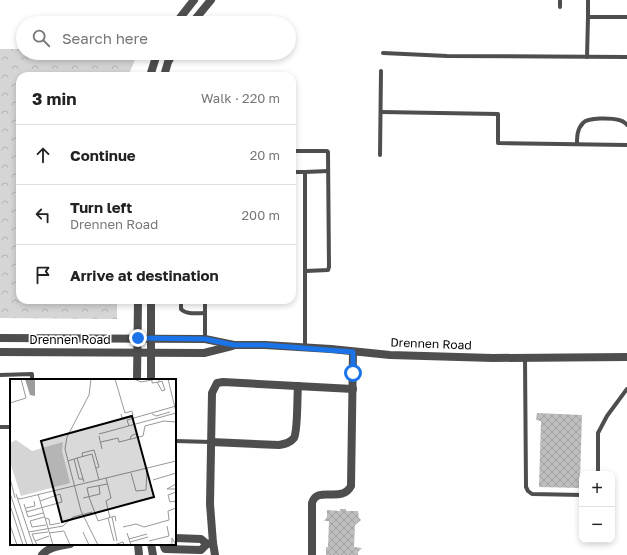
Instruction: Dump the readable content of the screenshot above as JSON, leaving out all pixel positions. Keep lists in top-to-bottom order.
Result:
{
  "streets": {
    "street": ["Drennen Road"]
  },
  "page": {
    "search": "Search here",
    "heading": ["3 min", "Walk · 220 m"],
    "list": [
      ["Continue", "20 m"],
      ["Turn left", "Drennen Road", "200 m"],
      "Arrive at destination"
    ],
    "map_buttons": ["+", "−"]
  }
}
